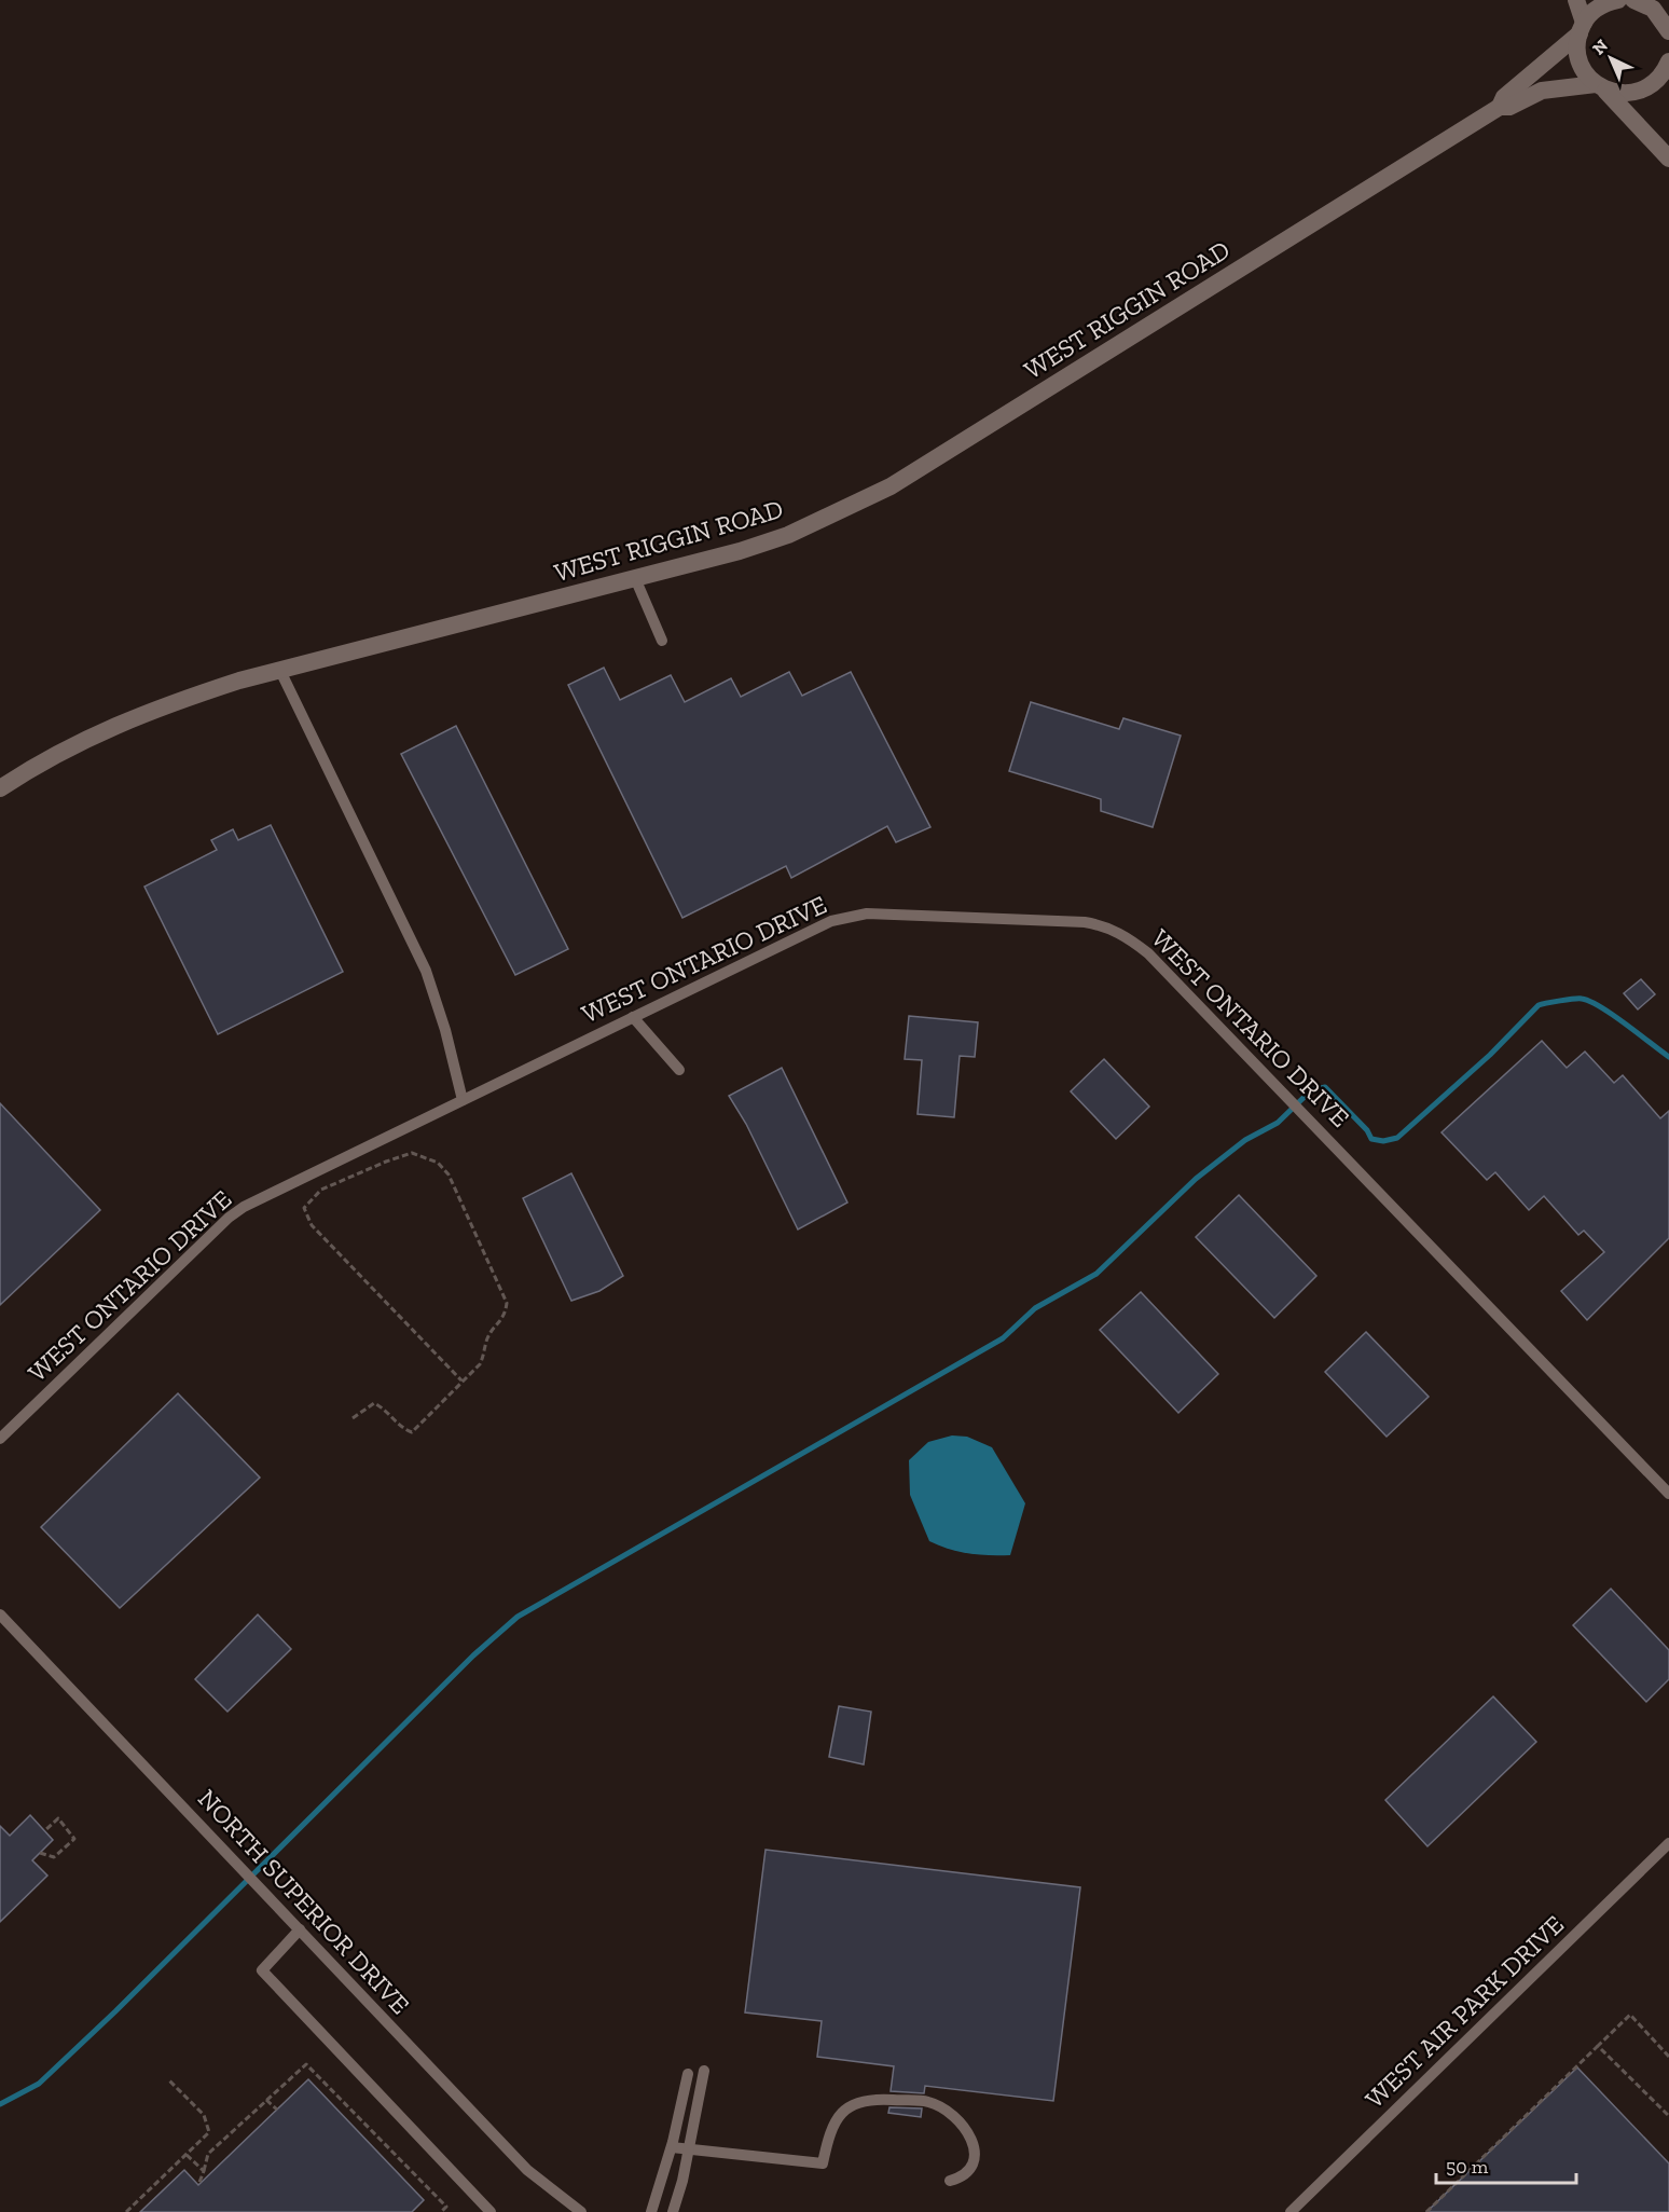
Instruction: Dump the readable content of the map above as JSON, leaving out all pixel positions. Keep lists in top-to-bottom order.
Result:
{
  "streets": {
    "street": ["WEST RIGGIN ROAD"],
    "lane": ["WEST ONTARIO DRIVE", "NORTH SUPERIOR DRIVE", "WEST AIR PARK DRIVE"]
  },
  "scale_bar": "50 m",
  "north": "top left"
}
